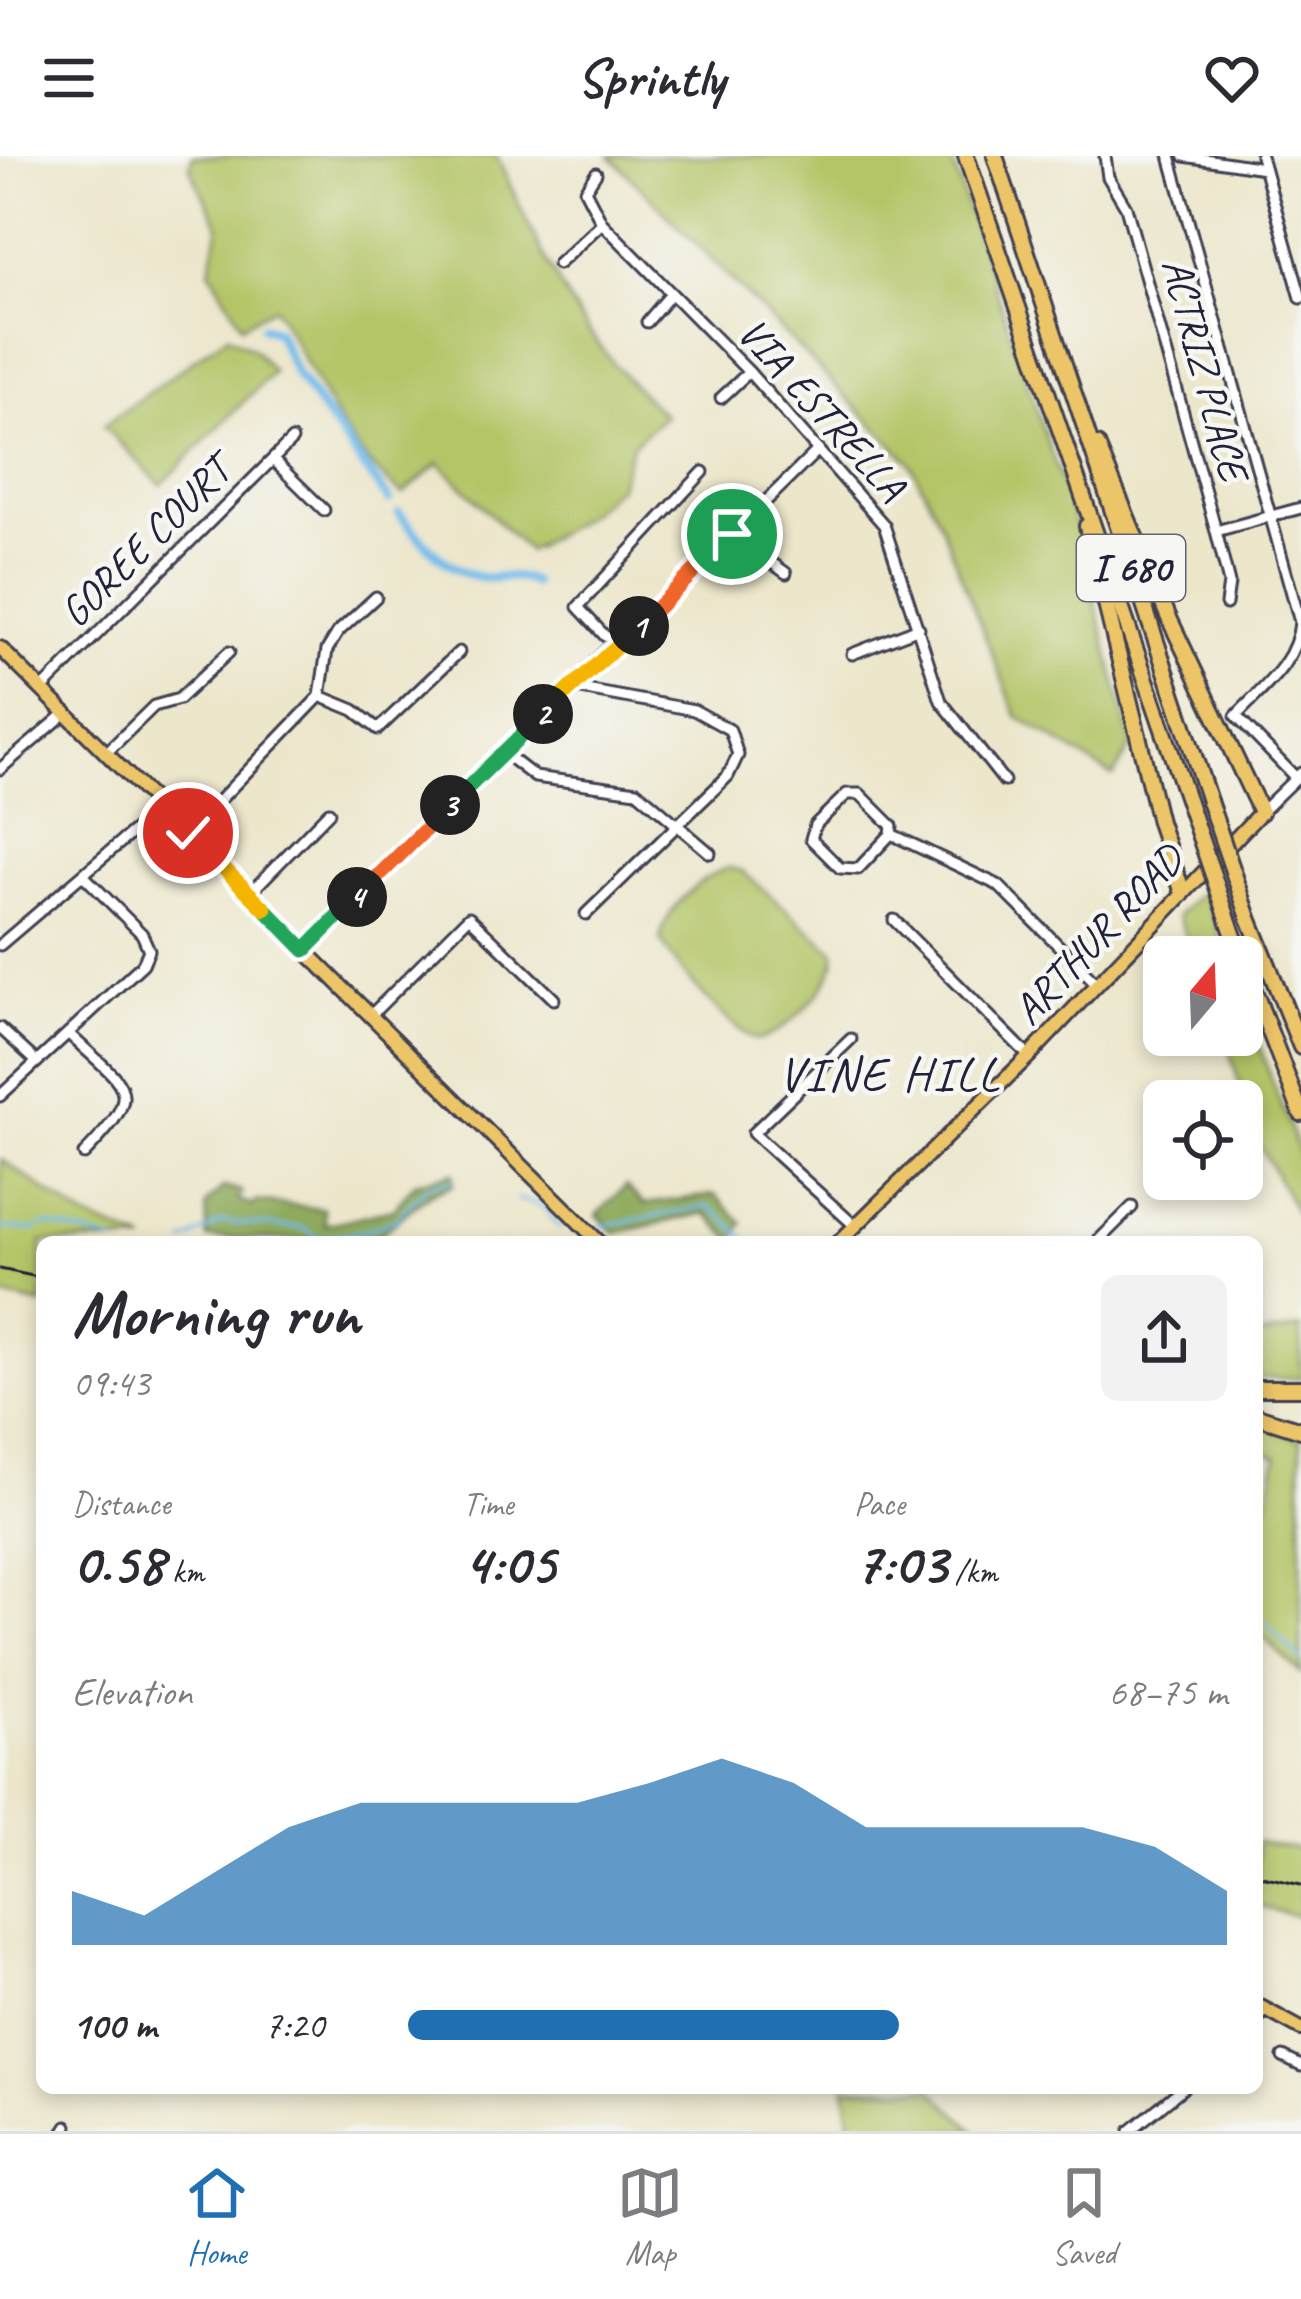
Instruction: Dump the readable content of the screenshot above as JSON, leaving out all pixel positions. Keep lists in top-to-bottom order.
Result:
{
  "streets": {
    "highway": ["I 680"],
    "main road": ["ARTHUR ROAD"],
    "street": ["ACTRIZ PLACE", "VIA ESTRELLA", "GOREE COURT"]
  },
  "districts": ["VINE HILL"],
  "north": "top",
  "page": {
    "header": "Sprintly",
    "pins": [
      "1",
      "2",
      "3",
      "4"
    ],
    "heading": ["Morning run", "09:43"],
    "stats": [
      ["Distance", "0.58 km"],
      ["Time", "4:05"],
      ["Pace", "7:03 /km"]
    ],
    "chart": ["Elevation", "68–75 m"],
    "list": [
      {
        "name": "100 m",
        "note": "7:20"
      }
    ],
    "tabs": ["Home", "Map", "Saved"]
  }
}
